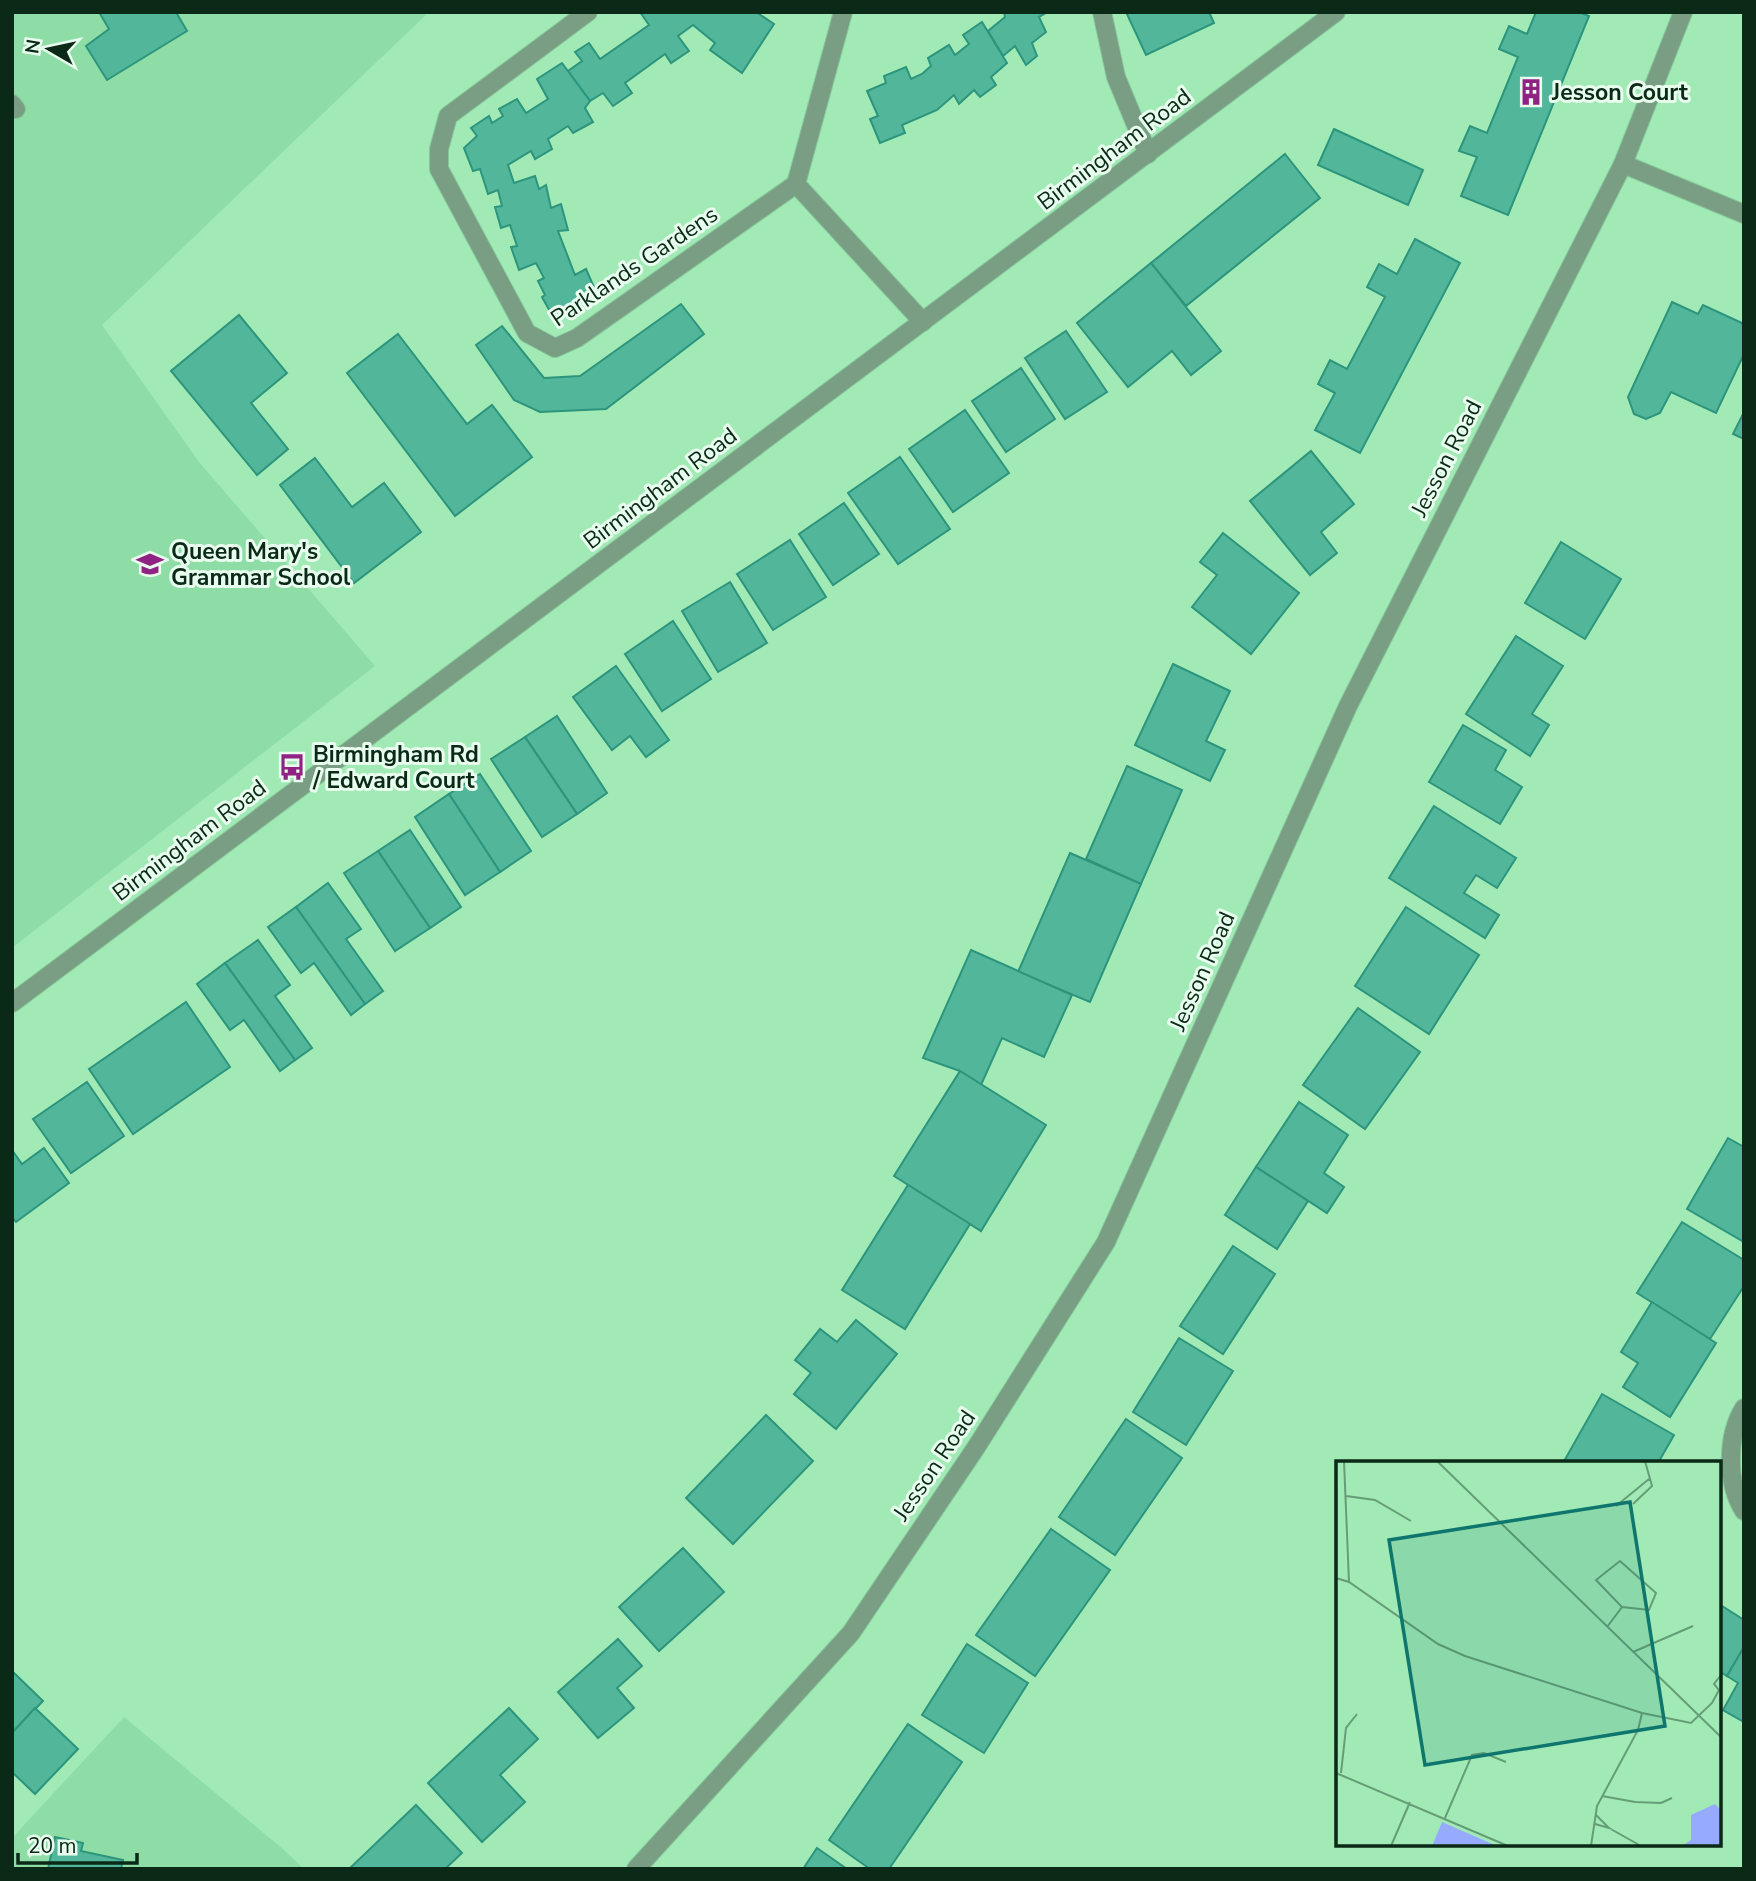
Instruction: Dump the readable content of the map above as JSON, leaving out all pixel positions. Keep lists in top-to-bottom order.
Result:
{
  "streets": {
    "street": ["Birmingham Road", "Parklands Gardens", "Jesson Road"]
  },
  "places": {
    "building": ["Jesson Court"],
    "school or university": ["Queen Mary's Grammar School"],
    "bus stop": ["Birmingham Rd / Edward Court"]
  },
  "scale_bar": "20 m",
  "north": "left"
}
